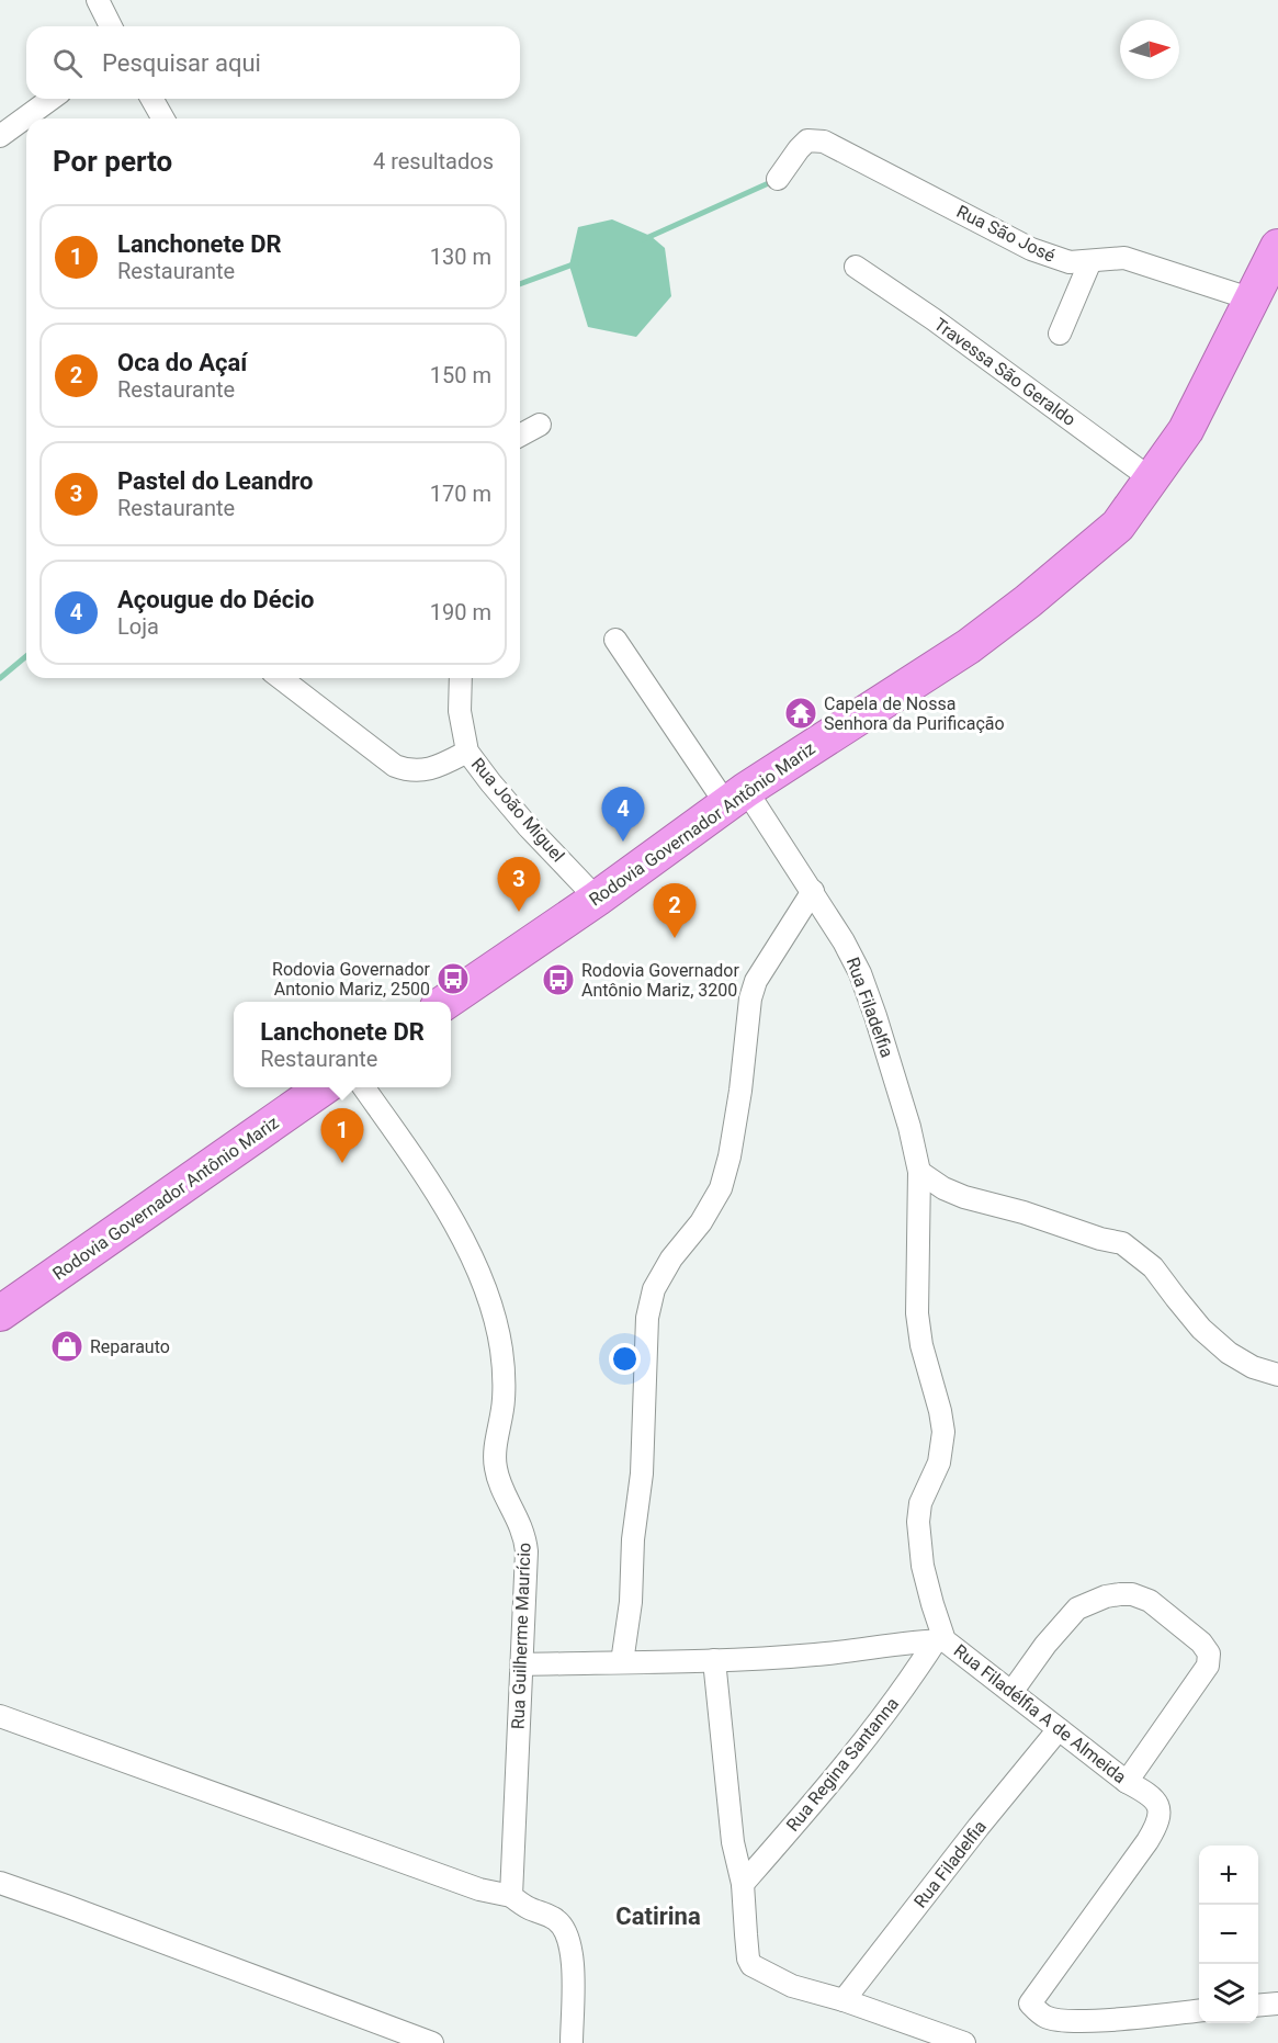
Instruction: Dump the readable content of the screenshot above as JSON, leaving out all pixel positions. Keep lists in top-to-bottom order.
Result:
{
  "streets": {
    "highway": ["Rodovia Governador Antônio Mariz"],
    "street": [
      "Rua São José",
      "Travessa São Geraldo",
      "Rua João Miguel",
      "Rua Filadelfia",
      "Rua Guilherme Maurício",
      "Rua Filadélfia A de Almeida",
      "Rua Regina Santanna"
    ]
  },
  "crossings": [
    ["Rua São José", "Rodovia Governador Antônio Mariz"],
    ["Travessa São Geraldo", "Rodovia Governador Antônio Mariz"],
    ["Rua João Miguel", "Rodovia Governador Antônio Mariz"],
    ["Rodovia Governador Antônio Mariz", "Rua Filadelfia"],
    ["Rua Filadelfia", "Rua Filadélfia A de Almeida"],
    ["Rua Filadélfia A de Almeida", "Rua Regina Santanna"]
  ],
  "districts": ["Catirina"],
  "places": {
    "temple": ["Capela de Nossa Senhora da Purificação"],
    "bus stop": ["Rodovia Governador Antonio Mariz, 2500", "Rodovia Governador Antônio Mariz, 3200"],
    "shop": ["Reparauto"]
  },
  "north": "right",
  "page": {
    "search": "Pesquisar aqui",
    "heading": ["Por perto", "4 resultados"],
    "list": [
      {
        "mark": "1",
        "name": "Lanchonete DR",
        "note": "Restaurante",
        "value": "130 m"
      },
      {
        "mark": "2",
        "name": "Oca do Açaí",
        "note": "Restaurante",
        "value": "150 m"
      },
      {
        "mark": "3",
        "name": "Pastel do Leandro",
        "note": "Restaurante",
        "value": "170 m"
      },
      {
        "mark": "4",
        "name": "Açougue do Décio",
        "note": "Loja",
        "value": "190 m"
      }
    ],
    "pins": [
      "4",
      "3",
      "2",
      "1"
    ],
    "popup": ["Lanchonete DR", "Restaurante"],
    "map_buttons": ["+", "−"]
  }
}
